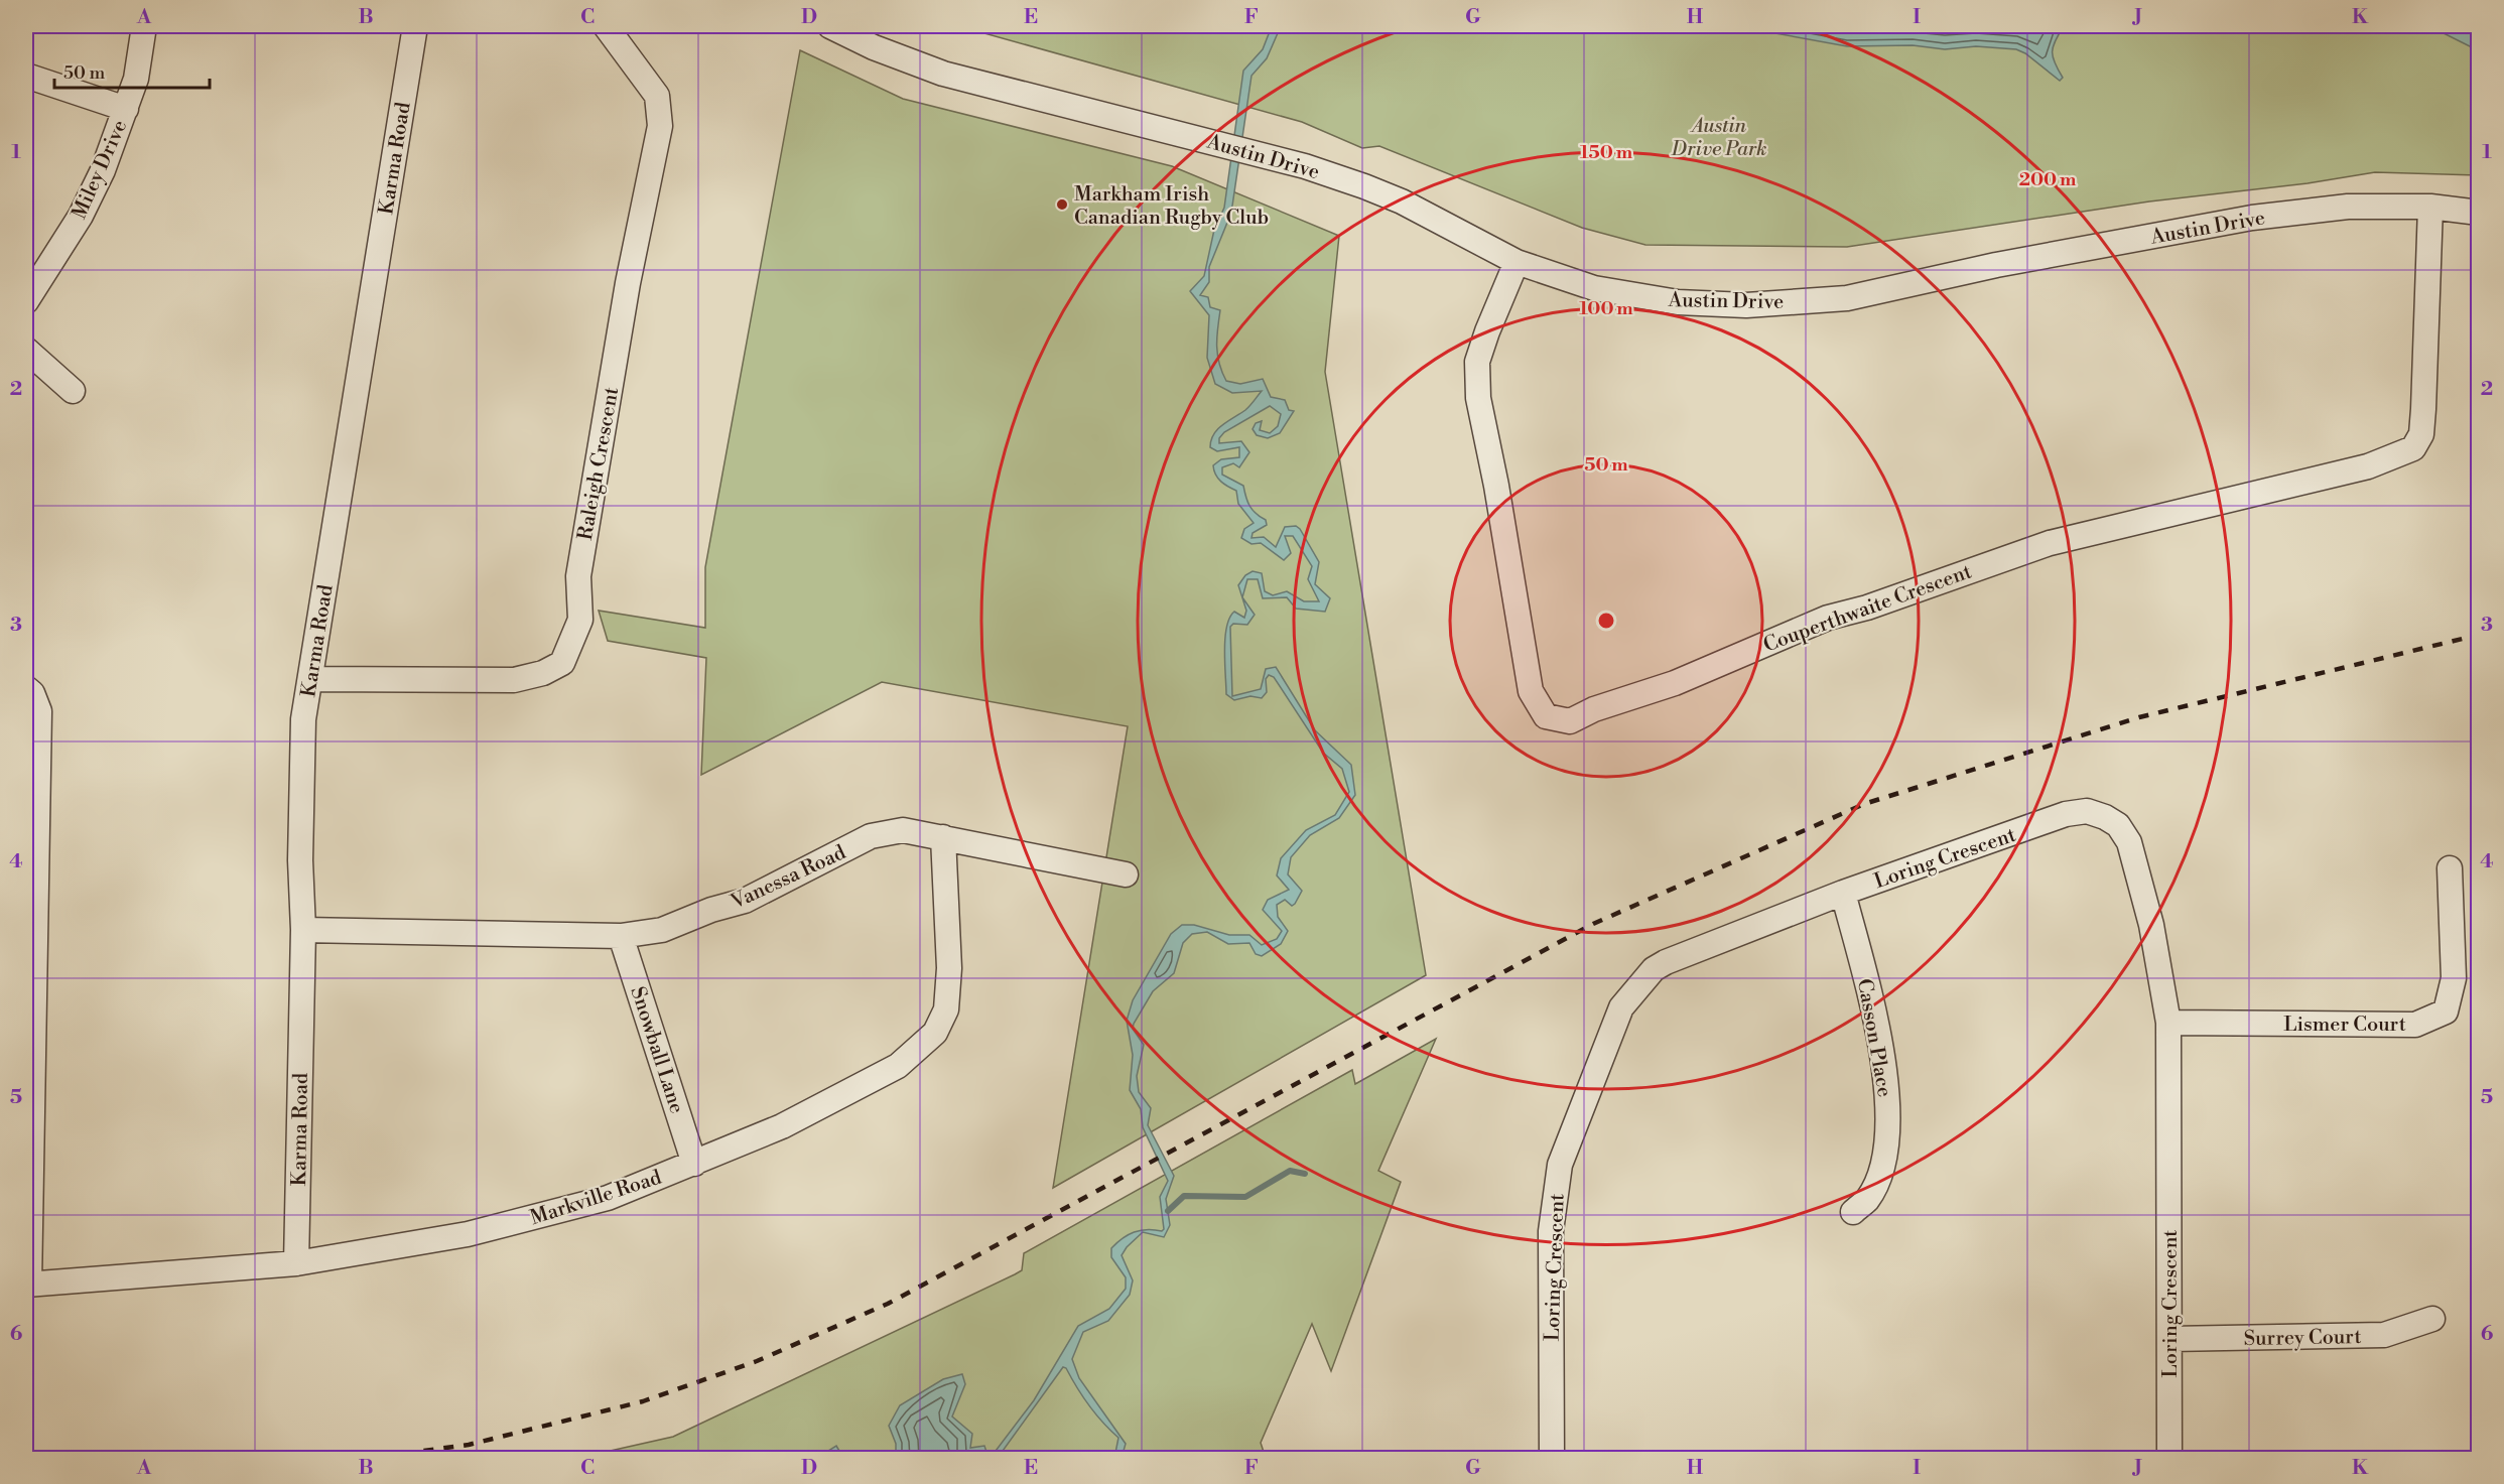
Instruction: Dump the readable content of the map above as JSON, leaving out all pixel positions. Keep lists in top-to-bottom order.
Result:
{
  "streets": {
    "street": [
      "Austin Drive",
      "Karma Road",
      "Miley Drive",
      "Raleigh Crescent",
      "Couperthwaite Crescent",
      "Loring Crescent",
      "Vanessa Road",
      "Lismer Court",
      "Casson Place",
      "Snowball Lane",
      "Markville Road",
      "Surrey Court"
    ]
  },
  "crossings": [
    ["Austin Drive", "Couperthwaite Crescent"],
    ["Karma Road", "Raleigh Crescent"],
    ["Karma Road", "Vanessa Road"],
    ["Karma Road", "Markville Road"],
    ["Loring Crescent", "Lismer Court"],
    ["Loring Crescent", "Casson Place"],
    ["Loring Crescent", "Surrey Court"],
    ["Vanessa Road", "Snowball Lane"],
    ["Vanessa Road", "Markville Road"],
    ["Snowball Lane", "Markville Road"]
  ],
  "parks": ["Austin Drive Park"],
  "places": ["Markham Irish Canadian Rugby Club"],
  "scale_bar": "50 m",
  "grid": {
    "columns": [
      "A",
      "B",
      "C",
      "D",
      "E",
      "F",
      "G",
      "H",
      "I",
      "J",
      "K"
    ],
    "rows": [
      "1",
      "2",
      "3",
      "4",
      "5",
      "6"
    ]
  },
  "rings": [
    "150 m",
    "200 m",
    "100 m",
    "50 m"
  ]
}
